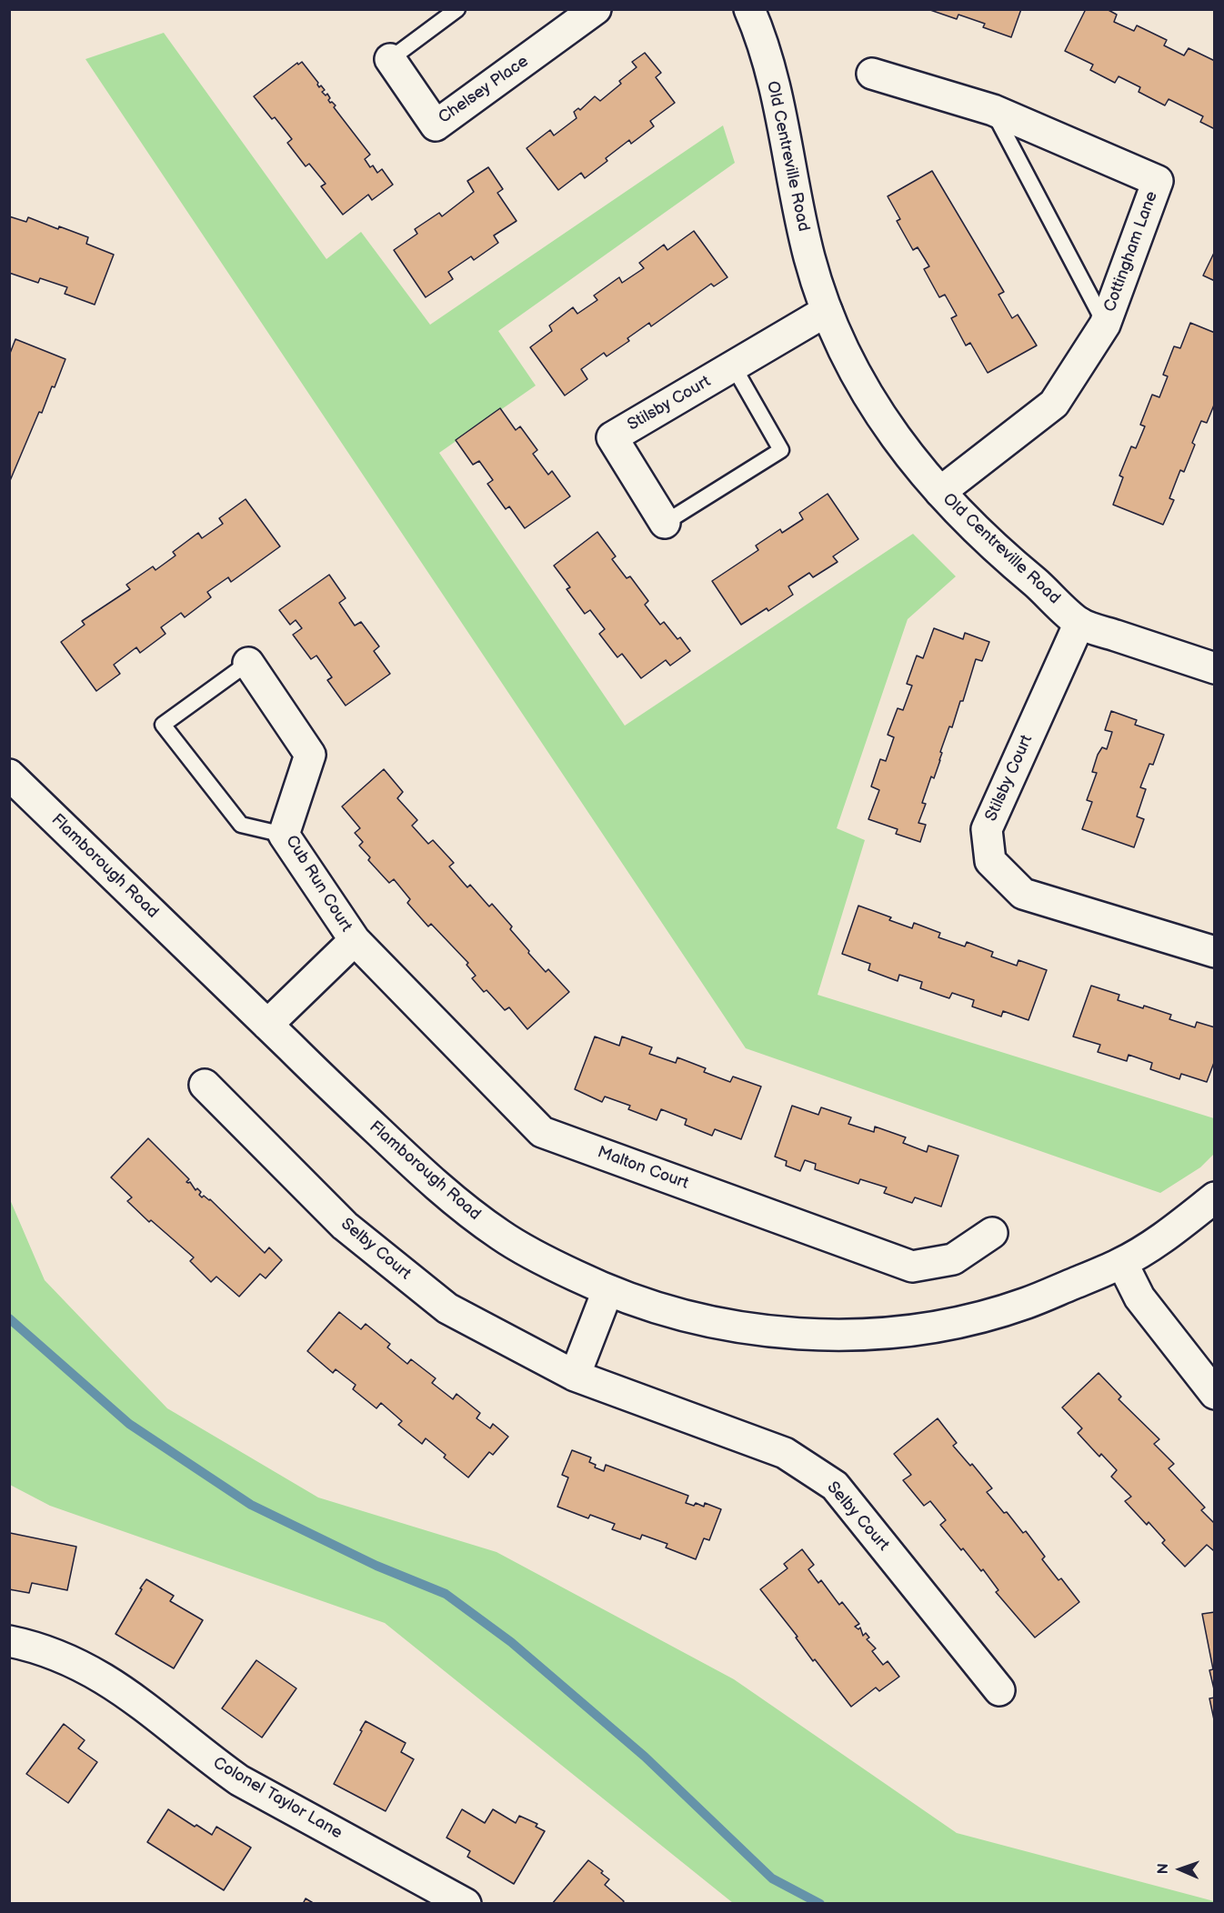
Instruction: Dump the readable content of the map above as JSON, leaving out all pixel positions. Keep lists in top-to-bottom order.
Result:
{
  "streets": {
    "street": [
      "Chelsey Place",
      "Old Centreville Road",
      "Cottingham Lane",
      "Stilsby Court",
      "Flamborough Road",
      "Cub Run Court",
      "Malton Court",
      "Selby Court",
      "Colonel Taylor Lane"
    ]
  },
  "crossings": [
    ["Old Centreville Road", "Cottingham Lane"],
    ["Old Centreville Road", "Stilsby Court"],
    ["Flamborough Road", "Cub Run Court"],
    ["Cub Run Court", "Malton Court"]
  ],
  "north": "left"
}
